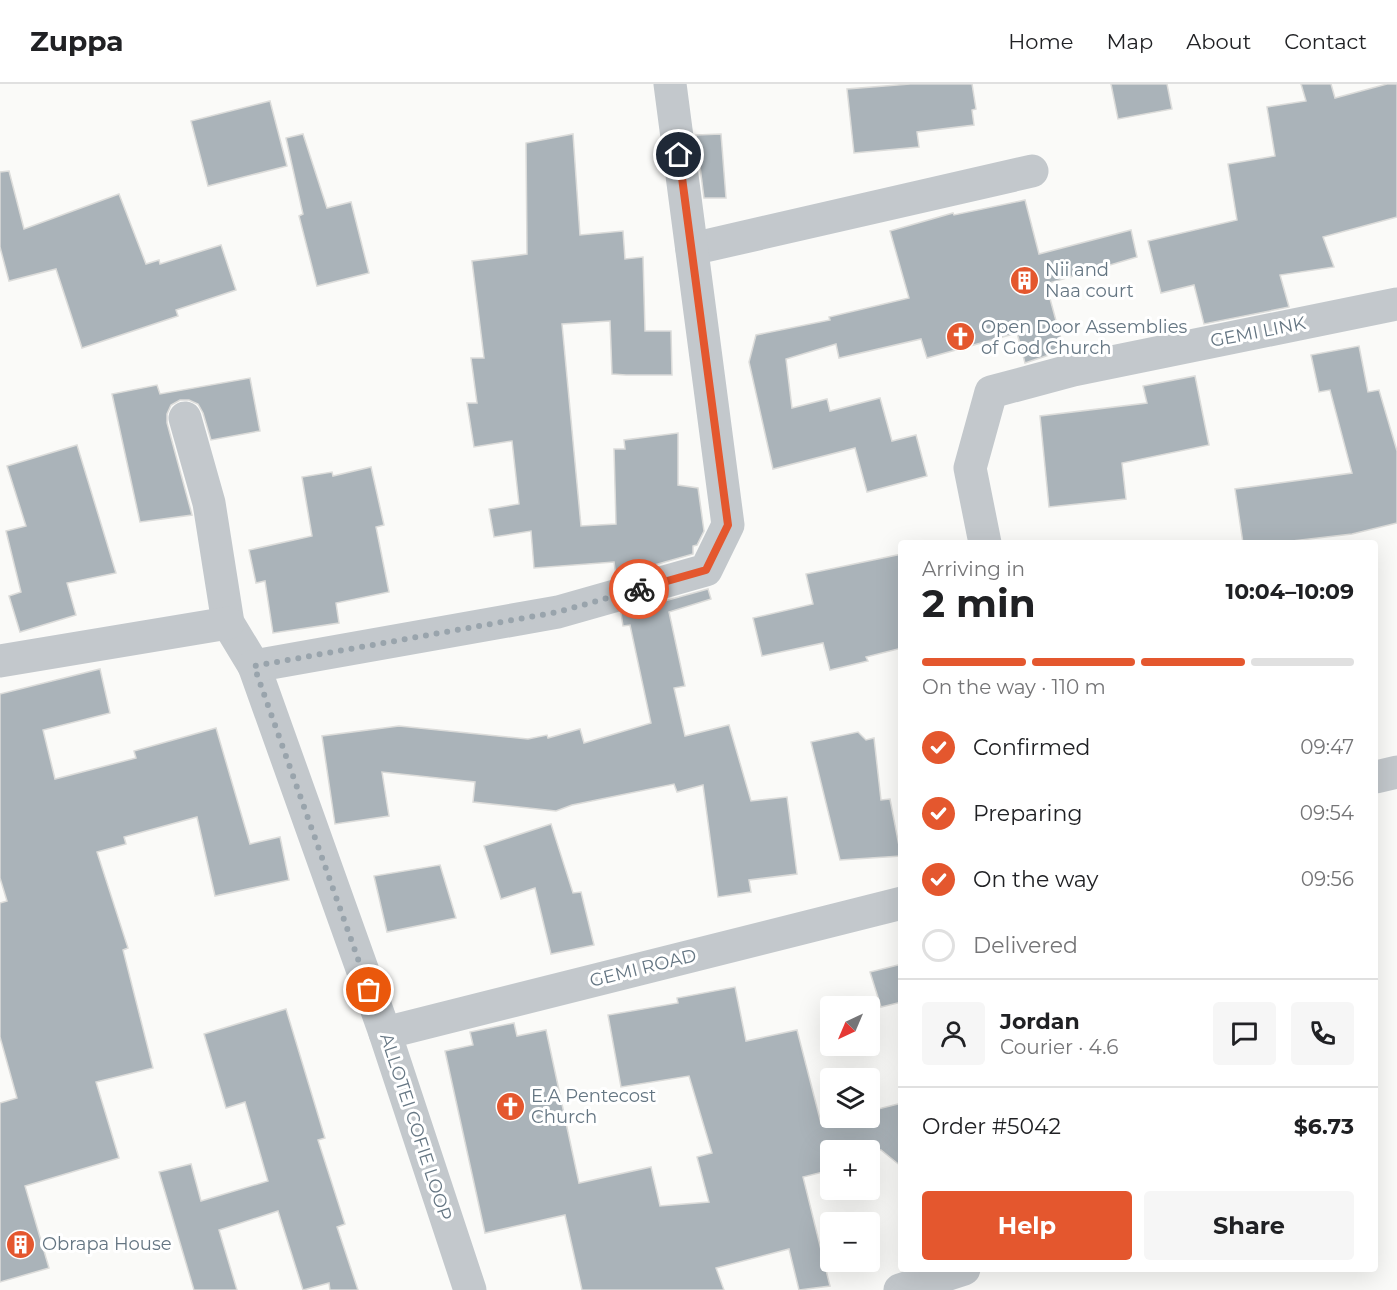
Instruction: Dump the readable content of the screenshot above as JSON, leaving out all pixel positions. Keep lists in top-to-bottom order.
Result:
{
  "streets": {
    "street": ["GEMI LINK", "GEMI ROAD", "ALLOTEI COFIE LOOP"]
  },
  "crossings": [
    ["GEMI ROAD", "ALLOTEI COFIE LOOP"]
  ],
  "places": {
    "building": ["Nii and Naa court", "Obrapa House"],
    "church": ["Open Door Assemblies of God Church", "E.A Pentecost Church"]
  },
  "north": "bottom left",
  "page": {
    "header": "Zuppa",
    "nav": [
      "Home",
      "Map",
      "About",
      "Contact"
    ],
    "heading": ["2 min", "Arriving in", "10:04–10:09"],
    "panel": [
      "Jordan",
      "Courier · 4.6",
      "Order #5042",
      "$6.73"
    ],
    "bar": "On the way · 110 m",
    "list": [
      ["Confirmed", "09:47"],
      ["Preparing", "09:54"],
      ["On the way", "09:56"],
      "Delivered"
    ],
    "map_buttons": ["+", "−"],
    "buttons": ["Help", "Share"]
  }
}
